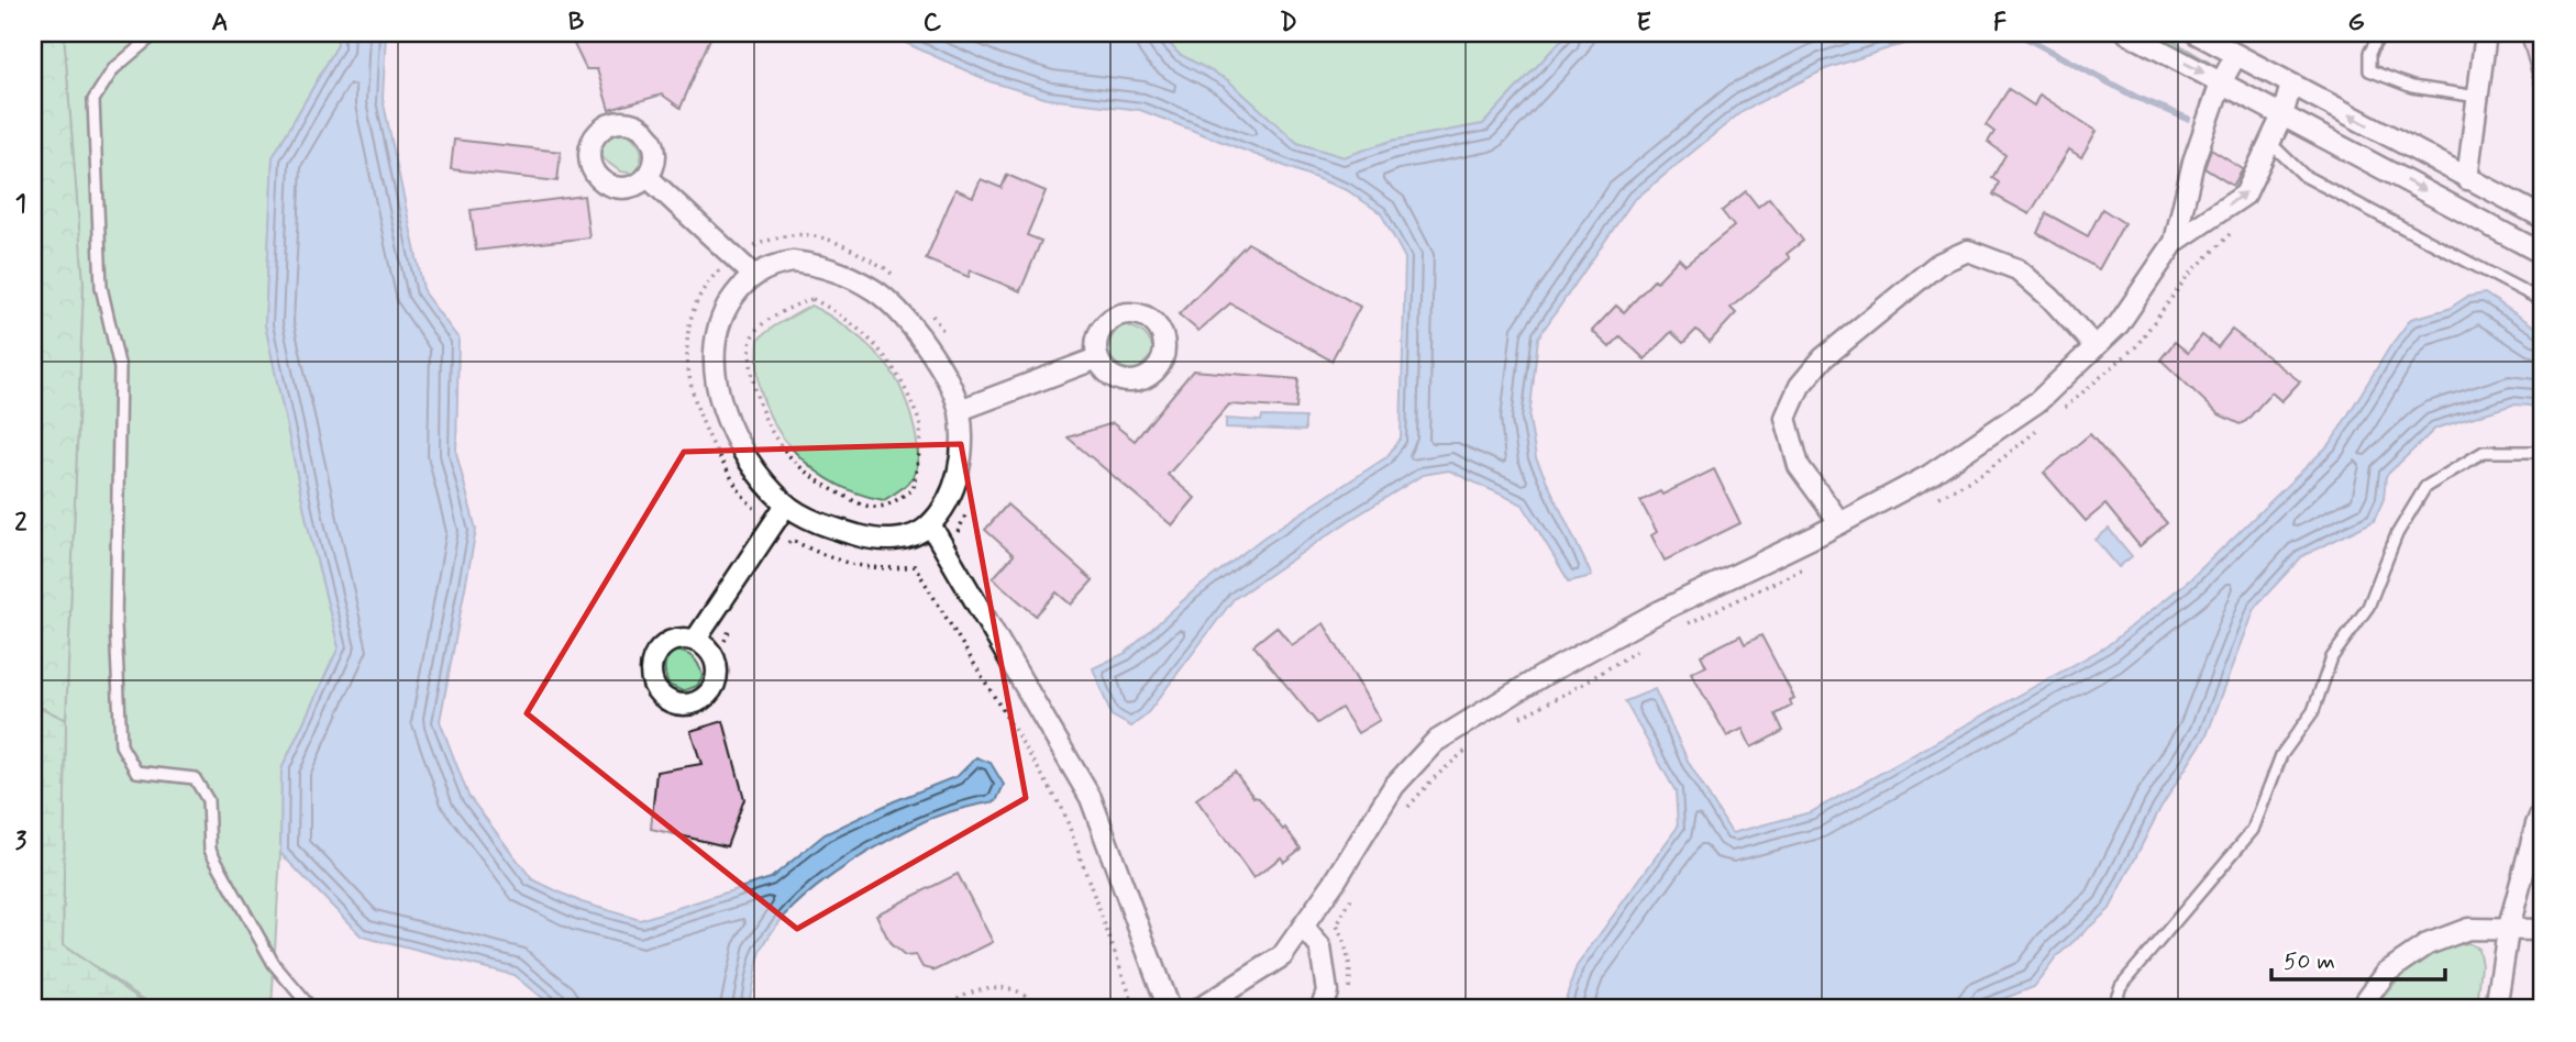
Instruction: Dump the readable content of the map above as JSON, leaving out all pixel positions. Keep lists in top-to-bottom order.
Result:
{
  "scale_bar": "50 m",
  "grid": {
    "columns": [
      "A",
      "B",
      "C",
      "D",
      "E",
      "F",
      "G"
    ],
    "rows": ["1", "2", "3"]
  }
}
